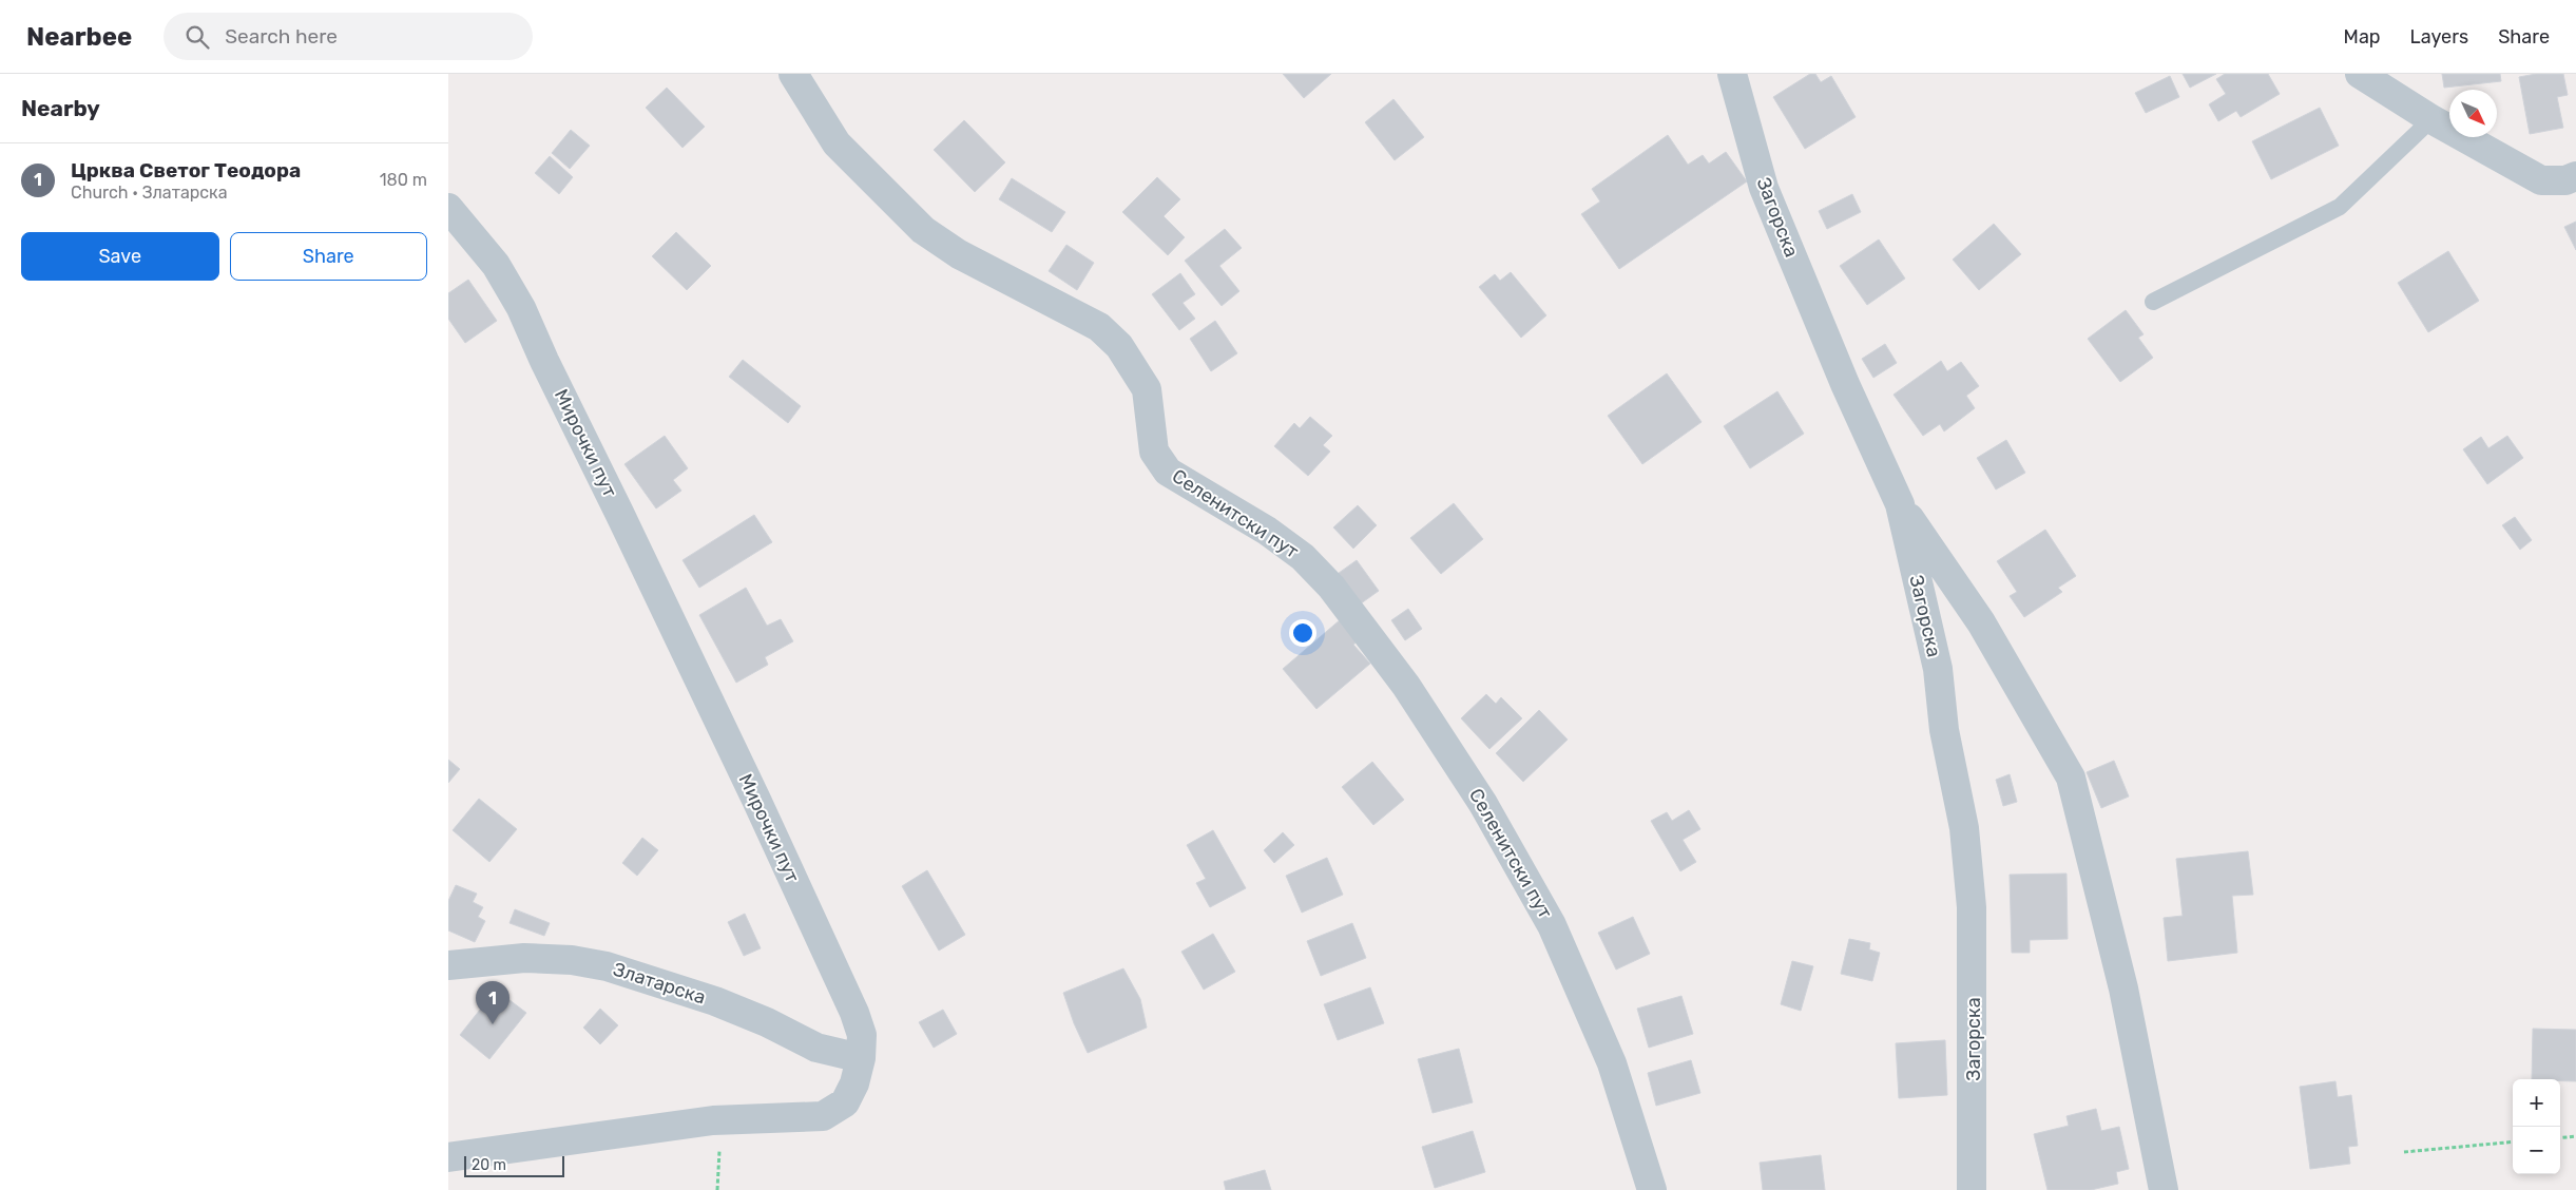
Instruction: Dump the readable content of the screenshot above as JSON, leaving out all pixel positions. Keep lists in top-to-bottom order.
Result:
{
  "streets": {
    "street": [
      "Загорска",
      "Мирочки пут",
      "Селенитски пут",
      "Златарска"
    ]
  },
  "crossings": [
    ["Мирочки пут", "Златарска"]
  ],
  "scale_bar": "20 m",
  "north": "bottom right",
  "page": {
    "header": "Nearbee",
    "search": "Search here",
    "nav": ["Map", "Layers", "Share"],
    "heading": "Nearby",
    "list": [
      {
        "mark": "1",
        "name": "Црква Светог Теодора",
        "note": "Church · Златарска",
        "value": "180 m"
      }
    ],
    "buttons": ["Save", "Share"],
    "pins": "1",
    "map_buttons": ["+", "−"],
    "scale": "20 m"
  }
}
